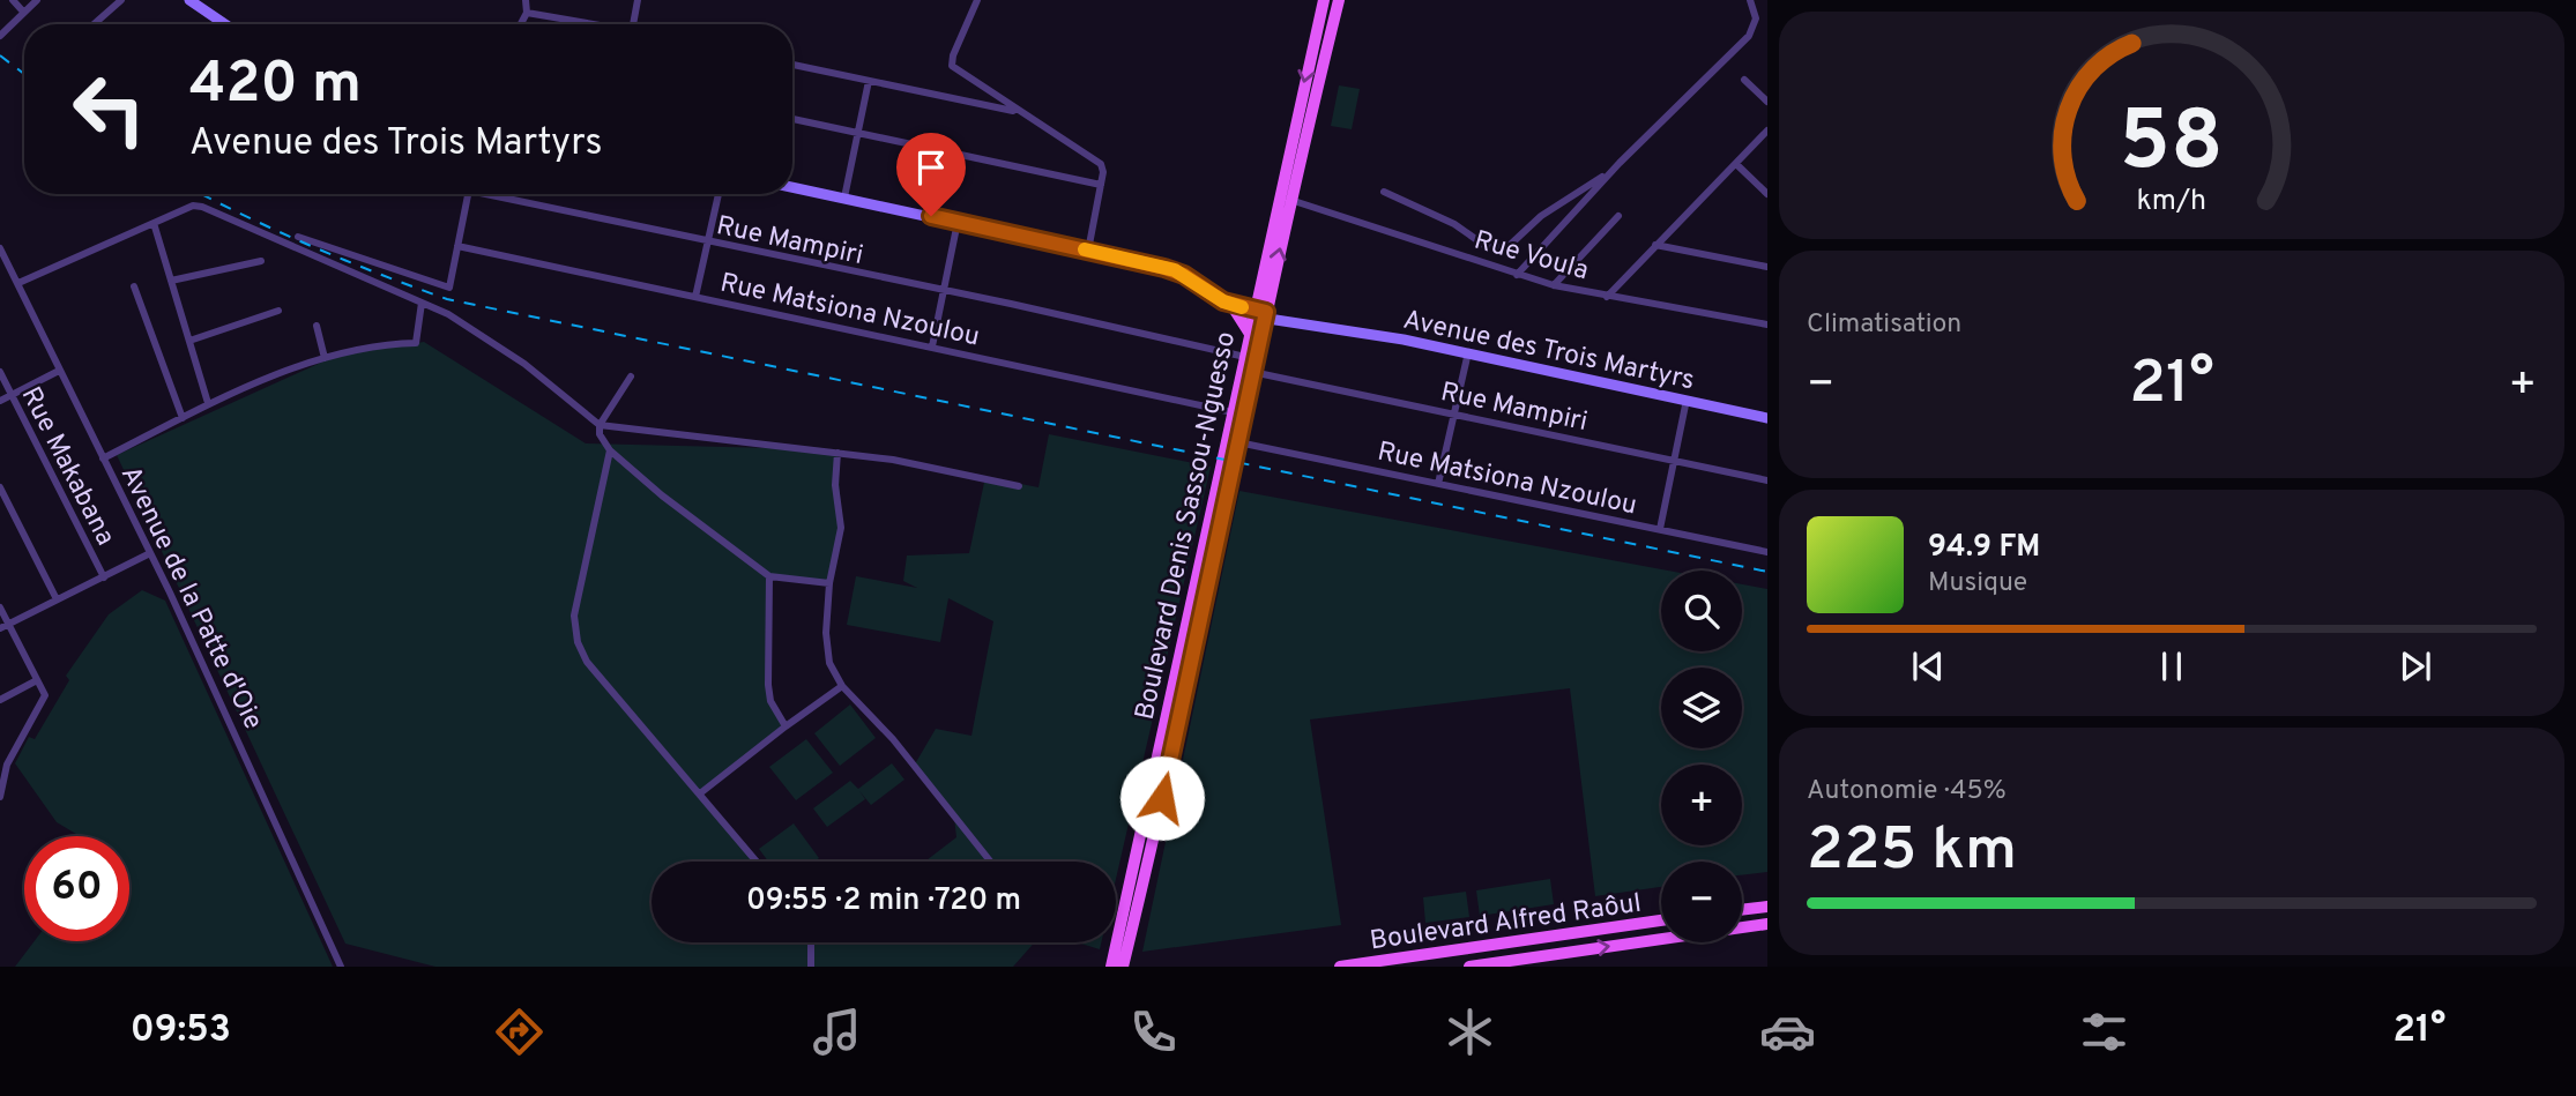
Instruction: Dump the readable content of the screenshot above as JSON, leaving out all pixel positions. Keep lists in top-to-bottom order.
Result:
{
  "streets": {
    "main road": ["Avenue des Trois Martyrs", "Boulevard Denis Sassou-Nguesso", "Boulevard Alfred Raôul"],
    "street": [
      "Rue Mampiri",
      "Rue Voula",
      "Rue Matsiona Nzoulou",
      "Rue Makabana",
      "Avenue de la Patte d'Oie"
    ]
  },
  "crossings": [
    ["Rue Mampiri", "Boulevard Denis Sassou-Nguesso"],
    ["Rue Voula", "Boulevard Denis Sassou-Nguesso"],
    ["Rue Matsiona Nzoulou", "Boulevard Denis Sassou-Nguesso"],
    ["Avenue des Trois Martyrs", "Boulevard Denis Sassou-Nguesso"]
  ],
  "page": {
    "turn": ["420 m", "Avenue des Trois Martyrs"],
    "tile": [
      "Climatisation",
      ["Autonomie · 45%", "225 km"]
    ],
    "heat": ["−", "21°", "+"],
    "song": ["94.9 FM", "Musique"],
    "map_buttons": ["+", "−"],
    "limit": "60",
    "trip": "09:55 · 2 min · 720 m",
    "tabs": ["09:53", "21°"],
    "gauge": ["58", "km/h"]
  }
}
